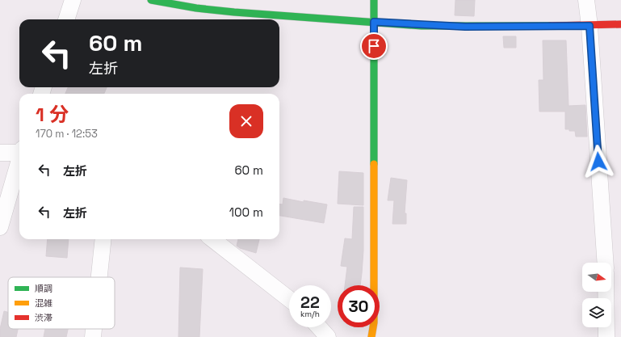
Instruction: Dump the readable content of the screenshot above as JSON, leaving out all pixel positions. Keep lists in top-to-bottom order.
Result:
{
  "legend": ["順調", "混雑", "渋滞"],
  "north": "right",
  "page": {
    "turn": ["60 m", "左折"],
    "heading": ["1 分", "170 m · 12:53"],
    "list": [
      {
        "name": "左折",
        "value": "60 m"
      },
      {
        "name": "左折",
        "value": "100 m"
      }
    ],
    "speed": "22 km/h",
    "limit": "30"
  }
}
